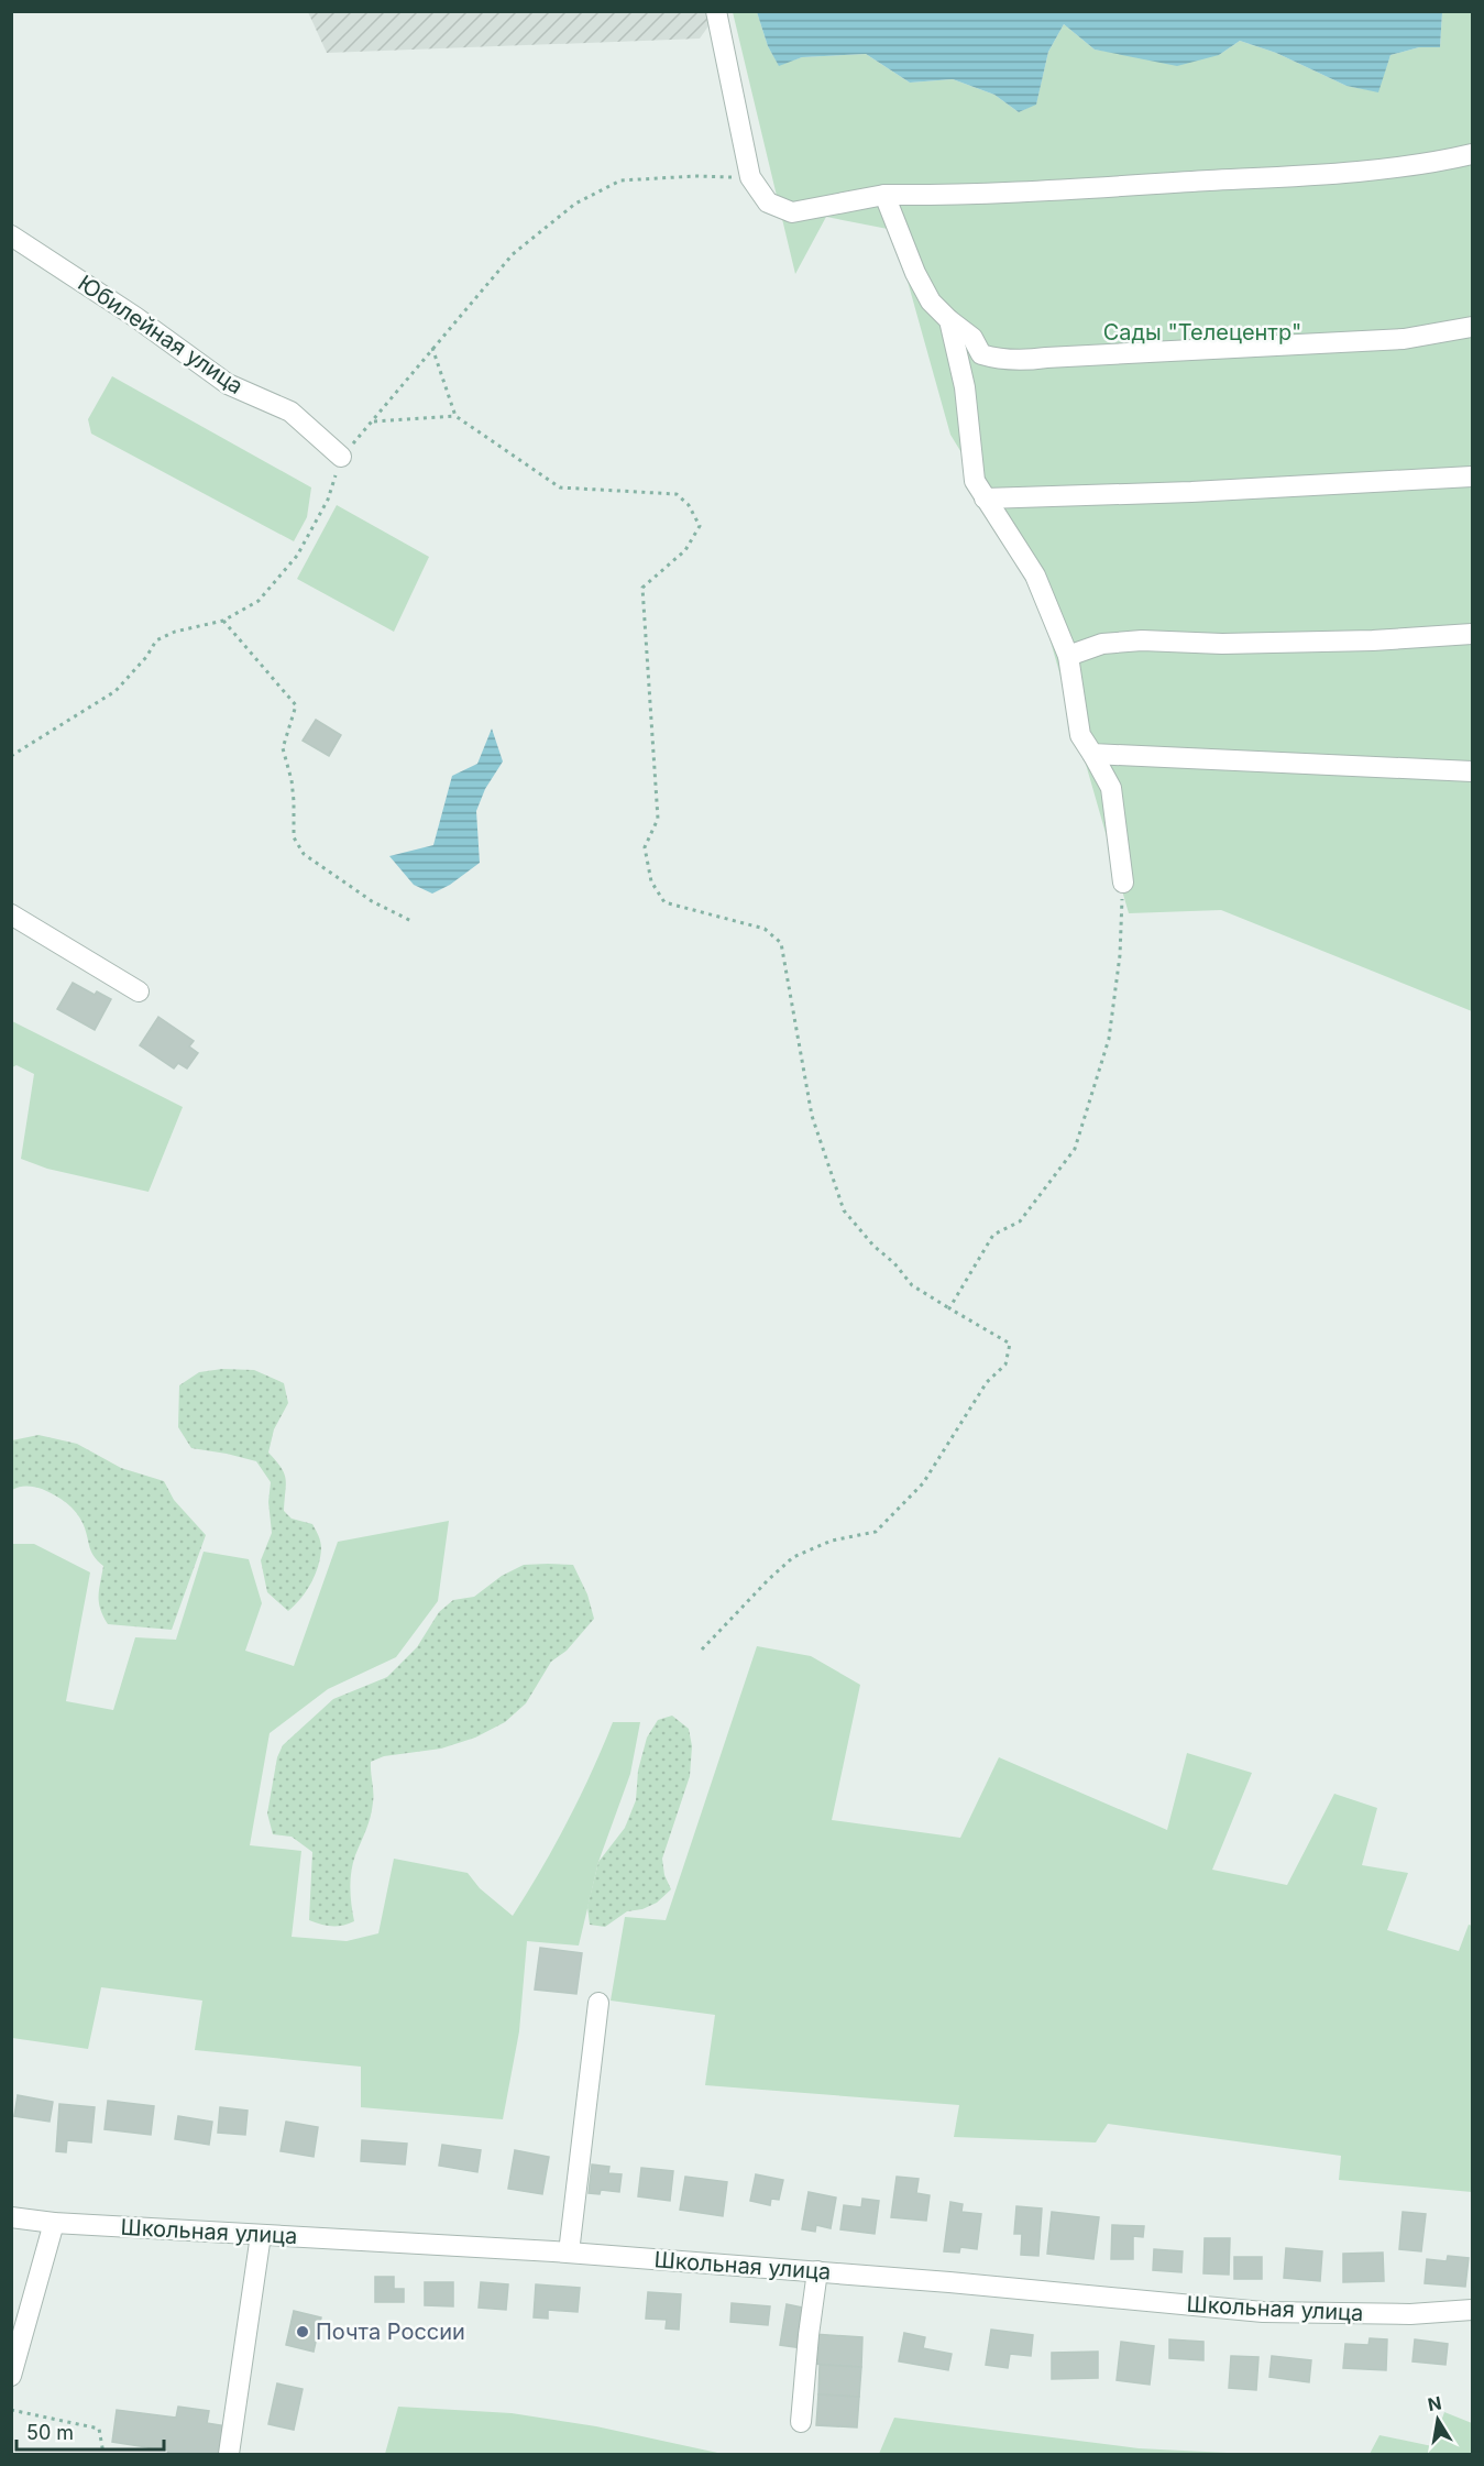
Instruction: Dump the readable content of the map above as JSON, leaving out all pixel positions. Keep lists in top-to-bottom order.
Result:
{
  "streets": {
    "street": ["Юбилейная улица", "Школьная улица"]
  },
  "parks": ["Сады \"Телецентр\""],
  "places": ["Почта России"],
  "scale_bar": "50 m",
  "north": "top"
}
